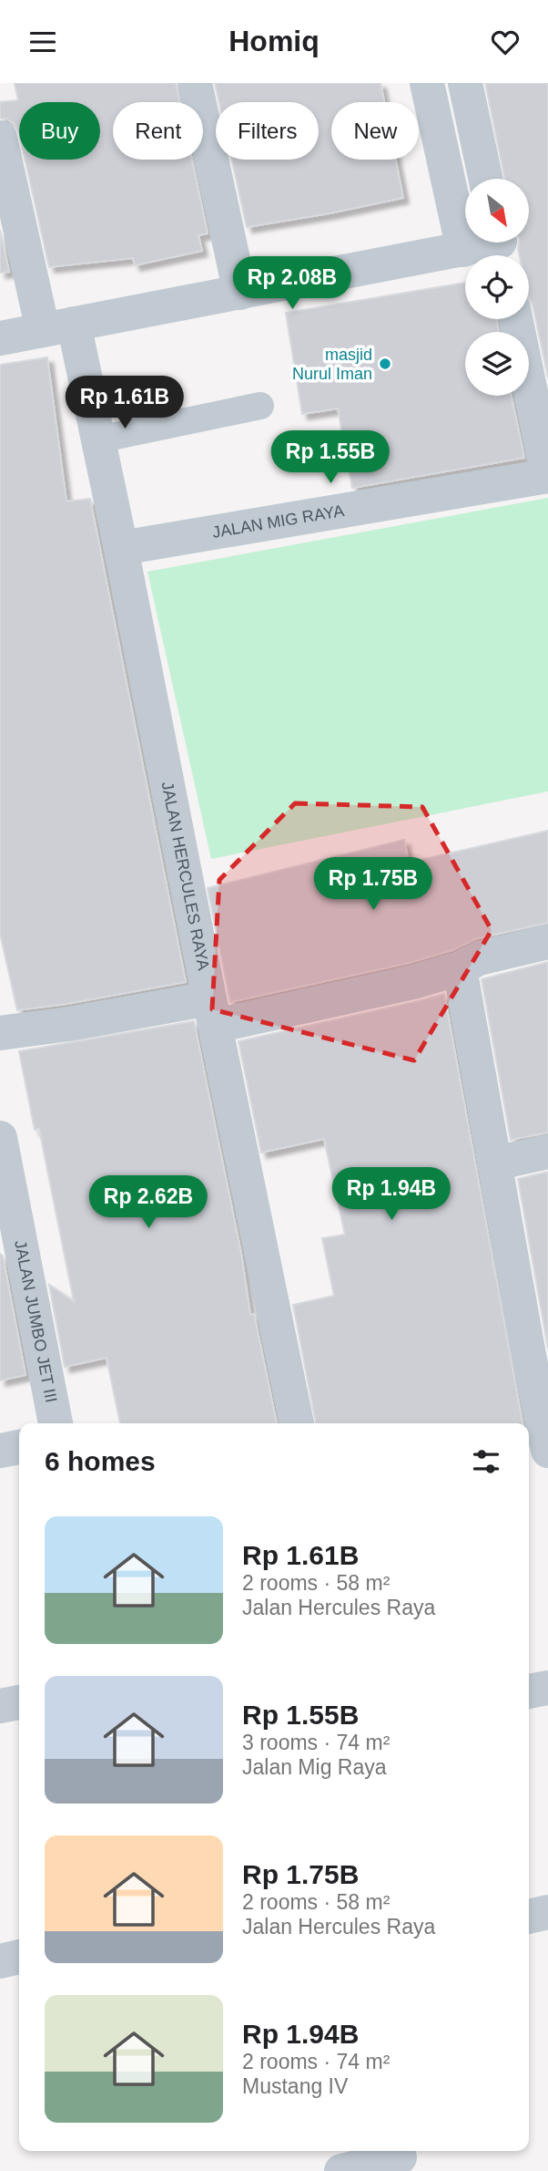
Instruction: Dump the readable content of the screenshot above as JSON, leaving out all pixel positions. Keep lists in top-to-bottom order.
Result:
{
  "streets": {
    "street": ["JALAN MIG RAYA", "JALAN HERCULES RAYA", "JALAN JUMBO JET III"]
  },
  "crossings": [
    ["JALAN MIG RAYA", "JALAN HERCULES RAYA"]
  ],
  "places": ["masjid Nurul Iman"],
  "north": "bottom right",
  "page": {
    "header": "Homiq",
    "chip": [
      "Buy",
      "Rent",
      "Filters",
      "New"
    ],
    "price": [
      "Rp 2.08B",
      "Rp 1.61B",
      "Rp 1.55B",
      "Rp 1.75B",
      "Rp 1.94B",
      "Rp 2.62B"
    ],
    "heading": "6 homes",
    "list": [
      {
        "name": "Rp 1.61B",
        "note": "2 rooms · 58 m² · Jalan Hercules Raya"
      },
      {
        "name": "Rp 1.55B",
        "note": "3 rooms · 74 m² · Jalan Mig Raya"
      },
      {
        "name": "Rp 1.75B",
        "note": "2 rooms · 58 m² · Jalan Hercules Raya"
      },
      {
        "name": "Rp 1.94B",
        "note": "2 rooms · 74 m² · Mustang IV"
      }
    ]
  }
}
